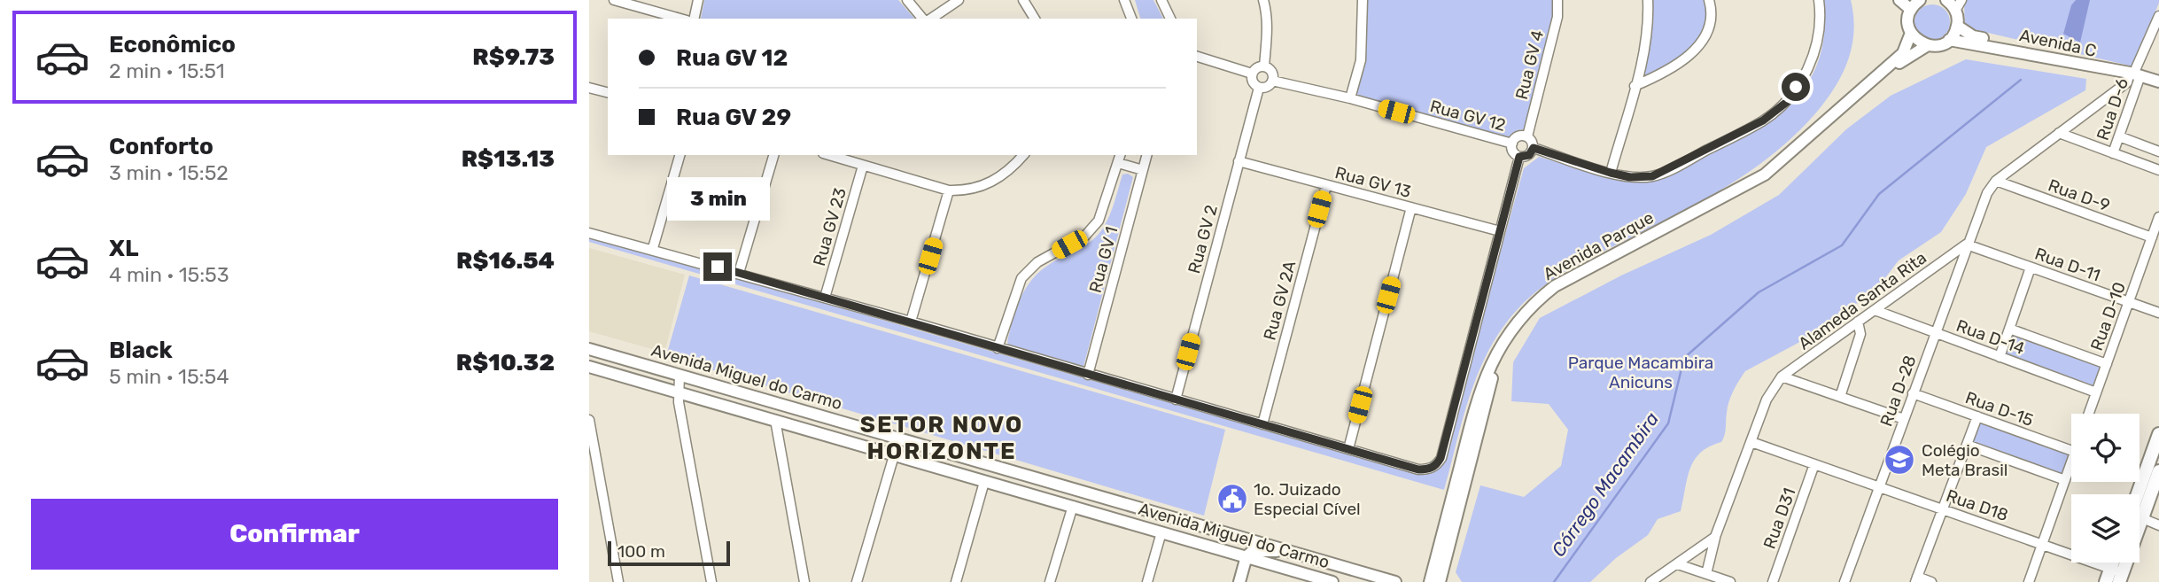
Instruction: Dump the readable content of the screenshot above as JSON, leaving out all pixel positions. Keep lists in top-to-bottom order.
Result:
{
  "streets": {
    "street": [
      "Avenida C",
      "Rua GV 4",
      "Rua D-6",
      "Rua GV 12",
      "Rua GV 13",
      "Rua D-9",
      "Rua GV 23",
      "Rua GV 2",
      "Avenida Parque",
      "Rua GV 1",
      "Rua D-11",
      "Rua GV 2A",
      "Alameda Santa Rita",
      "Rua D-10",
      "Rua D-14",
      "Avenida Miguel do Carmo",
      "Rua D-28",
      "Rua D-15",
      "Rua D18",
      "Rua D31"
    ]
  },
  "crossings": [
    ["Avenida C", "Rua D-6"],
    ["Avenida C", "Avenida Parque"],
    ["Rua GV 4", "Rua GV 12"],
    ["Rua GV 12", "Rua GV 2"],
    ["Rua GV 13", "Rua GV 2"],
    ["Rua GV 13", "Rua GV 2A"],
    ["Rua D-9", "Rua D-10"],
    ["Rua D-11", "Alameda Santa Rita"],
    ["Rua D-11", "Rua D-10"],
    ["Rua D-11", "Rua D-28"],
    ["Alameda Santa Rita", "Rua D-14"],
    ["Alameda Santa Rita", "Rua D-28"],
    ["Alameda Santa Rita", "Rua D18"],
    ["Rua D-10", "Rua D-14"],
    ["Rua D-14", "Rua D-28"],
    ["Rua D-28", "Rua D-15"],
    ["Rua D-28", "Rua D18"],
    ["Rua D18", "Rua D31"]
  ],
  "districts": ["SETOR NOVO HORIZONTE"],
  "water": ["Córrego Macambira"],
  "parks": ["Parque Macambira Anicuns"],
  "places": {
    "school or university": ["Colégio Meta Brasil"],
    "public building": ["1o. Juizado Especial Cível"]
  },
  "scale_bar": "100 m",
  "page": {
    "list": [
      {
        "name": "Econômico",
        "note": "2 min · 15:51",
        "value": "R$9.73"
      },
      {
        "name": "Conforto",
        "note": "3 min · 15:52",
        "value": "R$13.13"
      },
      {
        "name": "XL",
        "note": "4 min · 15:53",
        "value": "R$16.54"
      },
      {
        "name": "Black",
        "note": "5 min · 15:54",
        "value": "R$10.32"
      }
    ],
    "banner": ["Rua GV 12", "Rua GV 29"],
    "bubble": "3 min",
    "buttons": "Confirmar",
    "scale": "100 m"
  }
}
